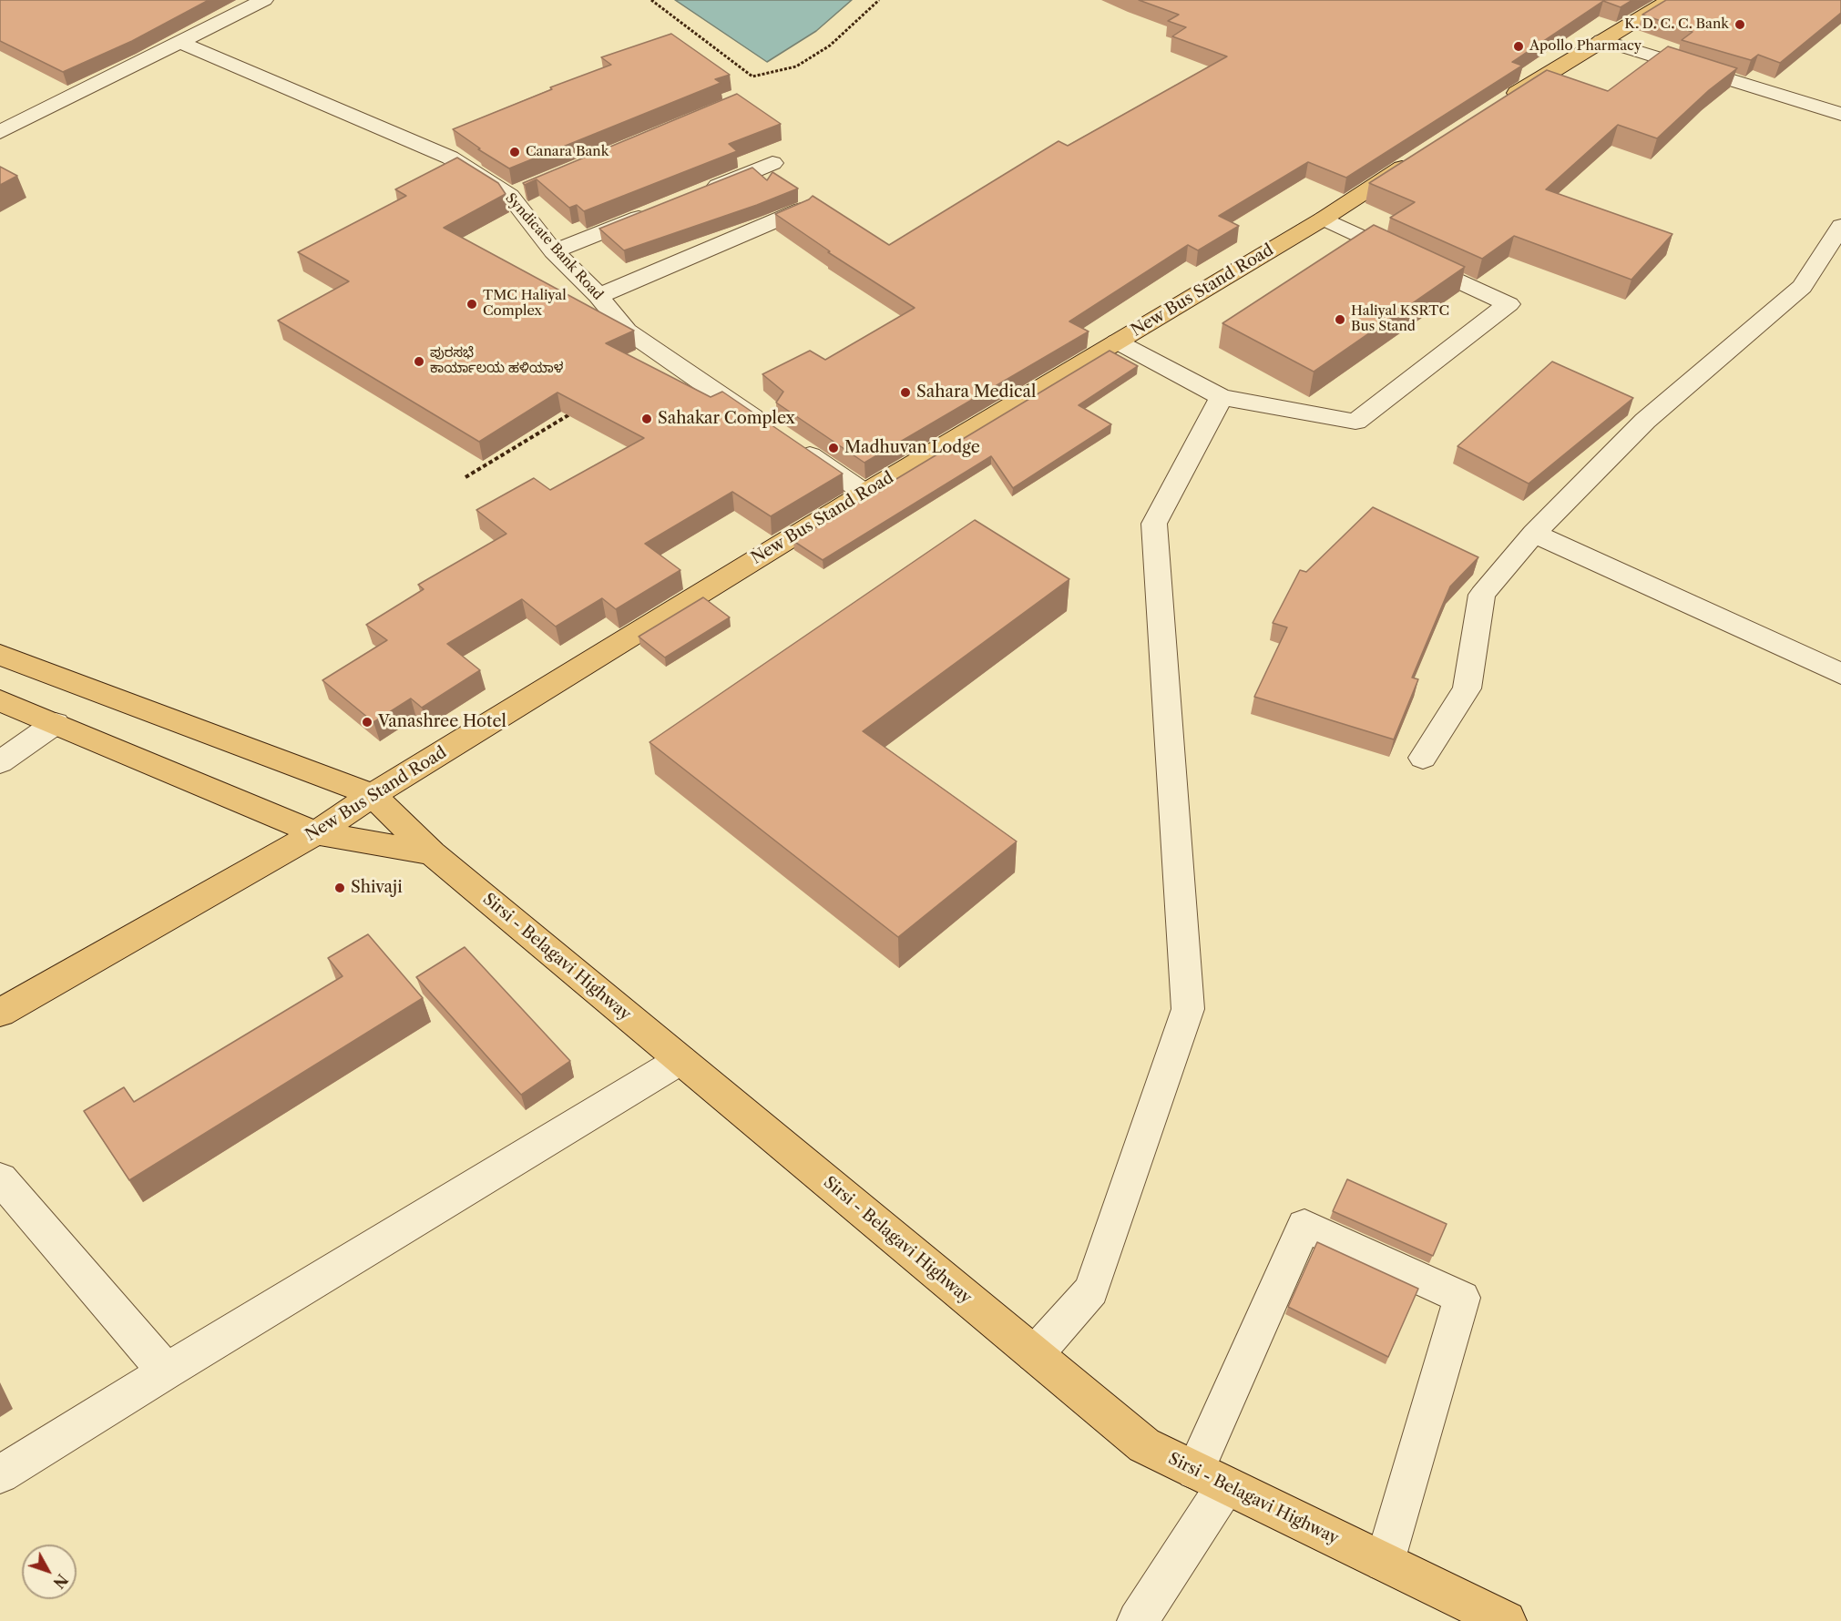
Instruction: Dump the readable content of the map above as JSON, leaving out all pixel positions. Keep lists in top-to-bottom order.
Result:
{
  "streets": {
    "main road": ["New Bus Stand Road", "Sirsi - Belagavi Highway"],
    "street": ["Syndicate Bank Road"]
  },
  "crossings": [
    ["New Bus Stand Road", "Sirsi - Belagavi Highway"]
  ],
  "places": [
    "K. D. C. C. Bank",
    "Apollo Pharmacy",
    "Canara Bank",
    "TMC Haliyal Complex",
    "Haliyal KSRTC Bus Stand",
    "ಪುರಸಭೆ ಕಾರ್ಯಾಲಯ ಹಳಿಯಾಳ",
    "Sahara Medical",
    "Sahakar Complex",
    "Madhuvan Lodge",
    "Vanashree Hotel",
    "Shivaji"
  ],
  "north": "bottom right"
}
